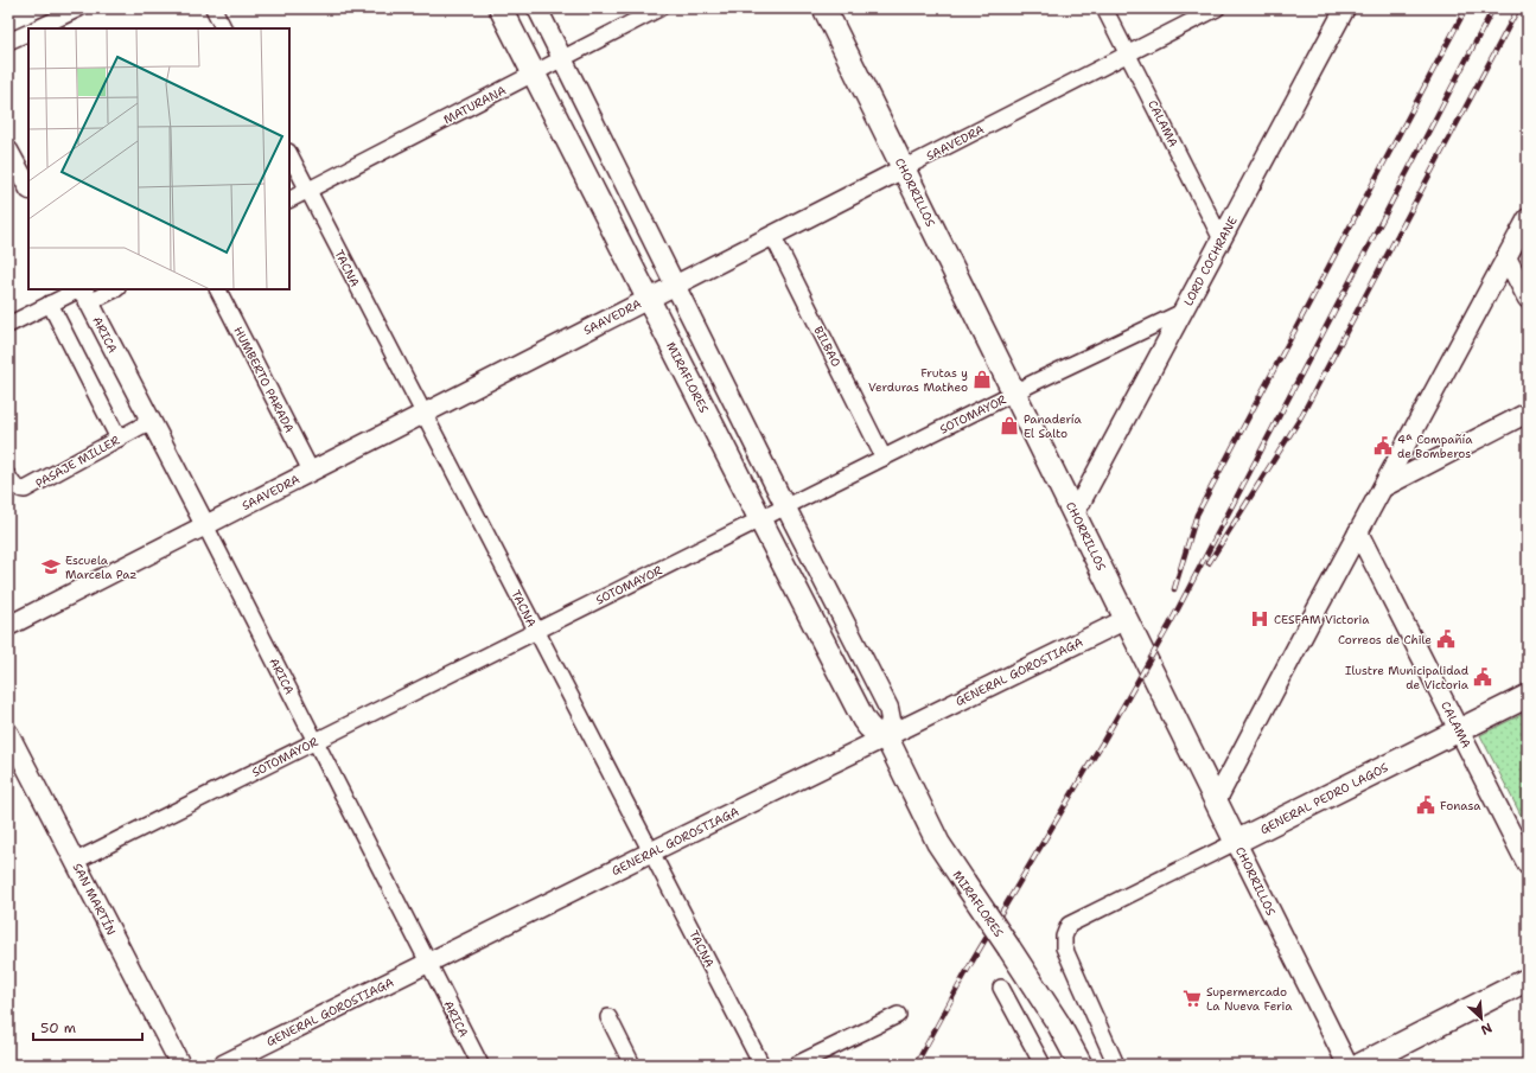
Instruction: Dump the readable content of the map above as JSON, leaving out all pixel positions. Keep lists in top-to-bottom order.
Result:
{
  "streets": {
    "main road": ["CHORRILLOS", "MIRAFLORES", "GENERAL PEDRO LAGOS"],
    "street": [
      "MATURANA",
      "CALAMA",
      "SAAVEDRA",
      "LORD COCHRANE",
      "TACNA",
      "ARICA",
      "BILBAO",
      "HUMBERTO PARADA",
      "SOTOMAYOR",
      "PASAJE MILLER",
      "GENERAL GOROSTIAGA",
      "SAN MARTÍN"
    ]
  },
  "crossings": [
    ["MATURANA", "TACNA"],
    ["MATURANA", "MIRAFLORES"],
    ["CALAMA", "SAAVEDRA"],
    ["CALAMA", "LORD COCHRANE"],
    ["CALAMA", "GENERAL PEDRO LAGOS"],
    ["SAAVEDRA", "CHORRILLOS"],
    ["SAAVEDRA", "TACNA"],
    ["SAAVEDRA", "ARICA"],
    ["SAAVEDRA", "BILBAO"],
    ["SAAVEDRA", "MIRAFLORES"],
    ["SAAVEDRA", "HUMBERTO PARADA"],
    ["CHORRILLOS", "LORD COCHRANE"],
    ["CHORRILLOS", "SOTOMAYOR"],
    ["CHORRILLOS", "GENERAL GOROSTIAGA"],
    ["CHORRILLOS", "GENERAL PEDRO LAGOS"],
    ["LORD COCHRANE", "SOTOMAYOR"],
    ["TACNA", "SOTOMAYOR"],
    ["TACNA", "GENERAL GOROSTIAGA"],
    ["ARICA", "SOTOMAYOR"],
    ["ARICA", "PASAJE MILLER"],
    ["ARICA", "GENERAL GOROSTIAGA"],
    ["BILBAO", "SOTOMAYOR"],
    ["MIRAFLORES", "SOTOMAYOR"],
    ["MIRAFLORES", "GENERAL GOROSTIAGA"],
    ["SOTOMAYOR", "SAN MARTÍN"]
  ],
  "places": {
    "shop": ["Frutas y Verduras Matheo", "Panadería El Salto"],
    "public building": [
      "4ª Compañía de Bomberos",
      "Correos de Chile",
      "Ilustre Municipalidad de Victoria",
      "Fonasa"
    ],
    "school or university": ["Escuela Marcela Paz"],
    "hospital": ["CESFAM Victoria"],
    "supermarket": ["Supermercado La Nueva Feria"]
  },
  "scale_bar": "50 m",
  "north": "bottom right"
}
